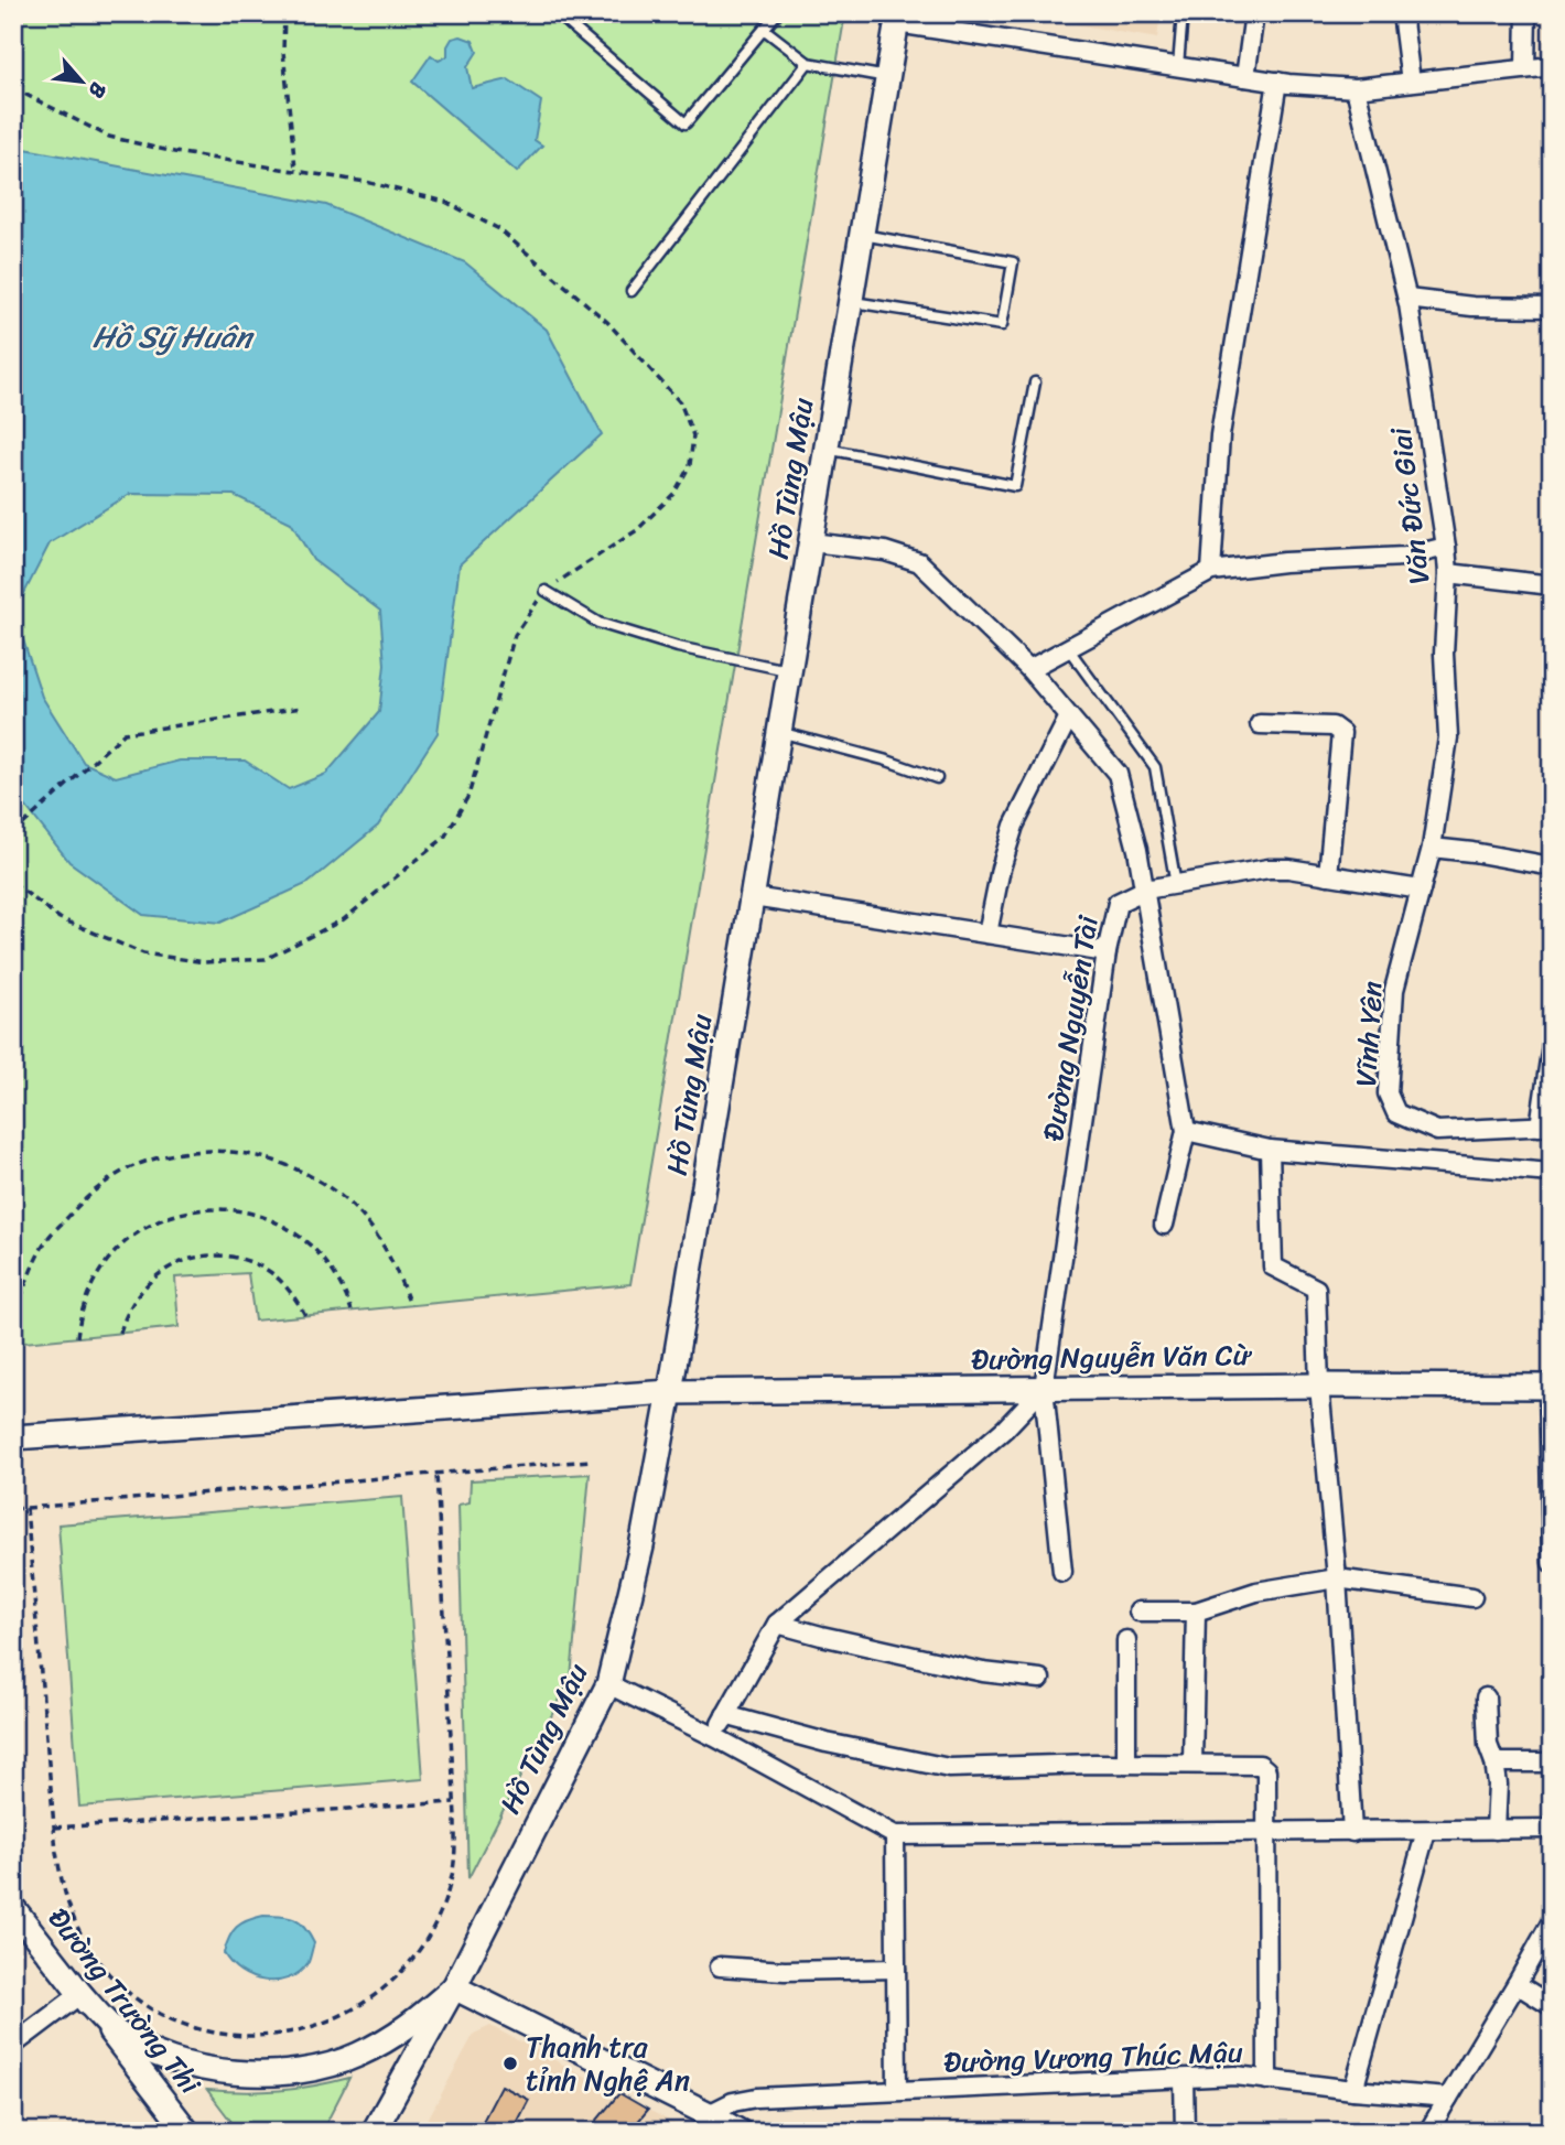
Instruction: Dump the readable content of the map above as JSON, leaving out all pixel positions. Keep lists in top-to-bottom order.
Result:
{
  "streets": {
    "main road": ["Hồ Tùng Mậu", "Đường Nguyễn Văn Cừ", "Đường Trường Thi"],
    "street": [
      "Văn Đức Giai",
      "Đường Nguyễn Tài",
      "Vĩnh Yên",
      "Đường Vương Thúc Mậu"
    ]
  },
  "crossings": [
    ["Hồ Tùng Mậu", "Đường Nguyễn Văn Cừ"],
    ["Văn Đức Giai", "Vĩnh Yên"],
    ["Đường Nguyễn Tài", "Đường Nguyễn Văn Cừ"]
  ],
  "water": ["Hồ Sỹ Huân"],
  "places": ["Thanh tra tỉnh Nghệ An"],
  "north": "bottom right"
}
